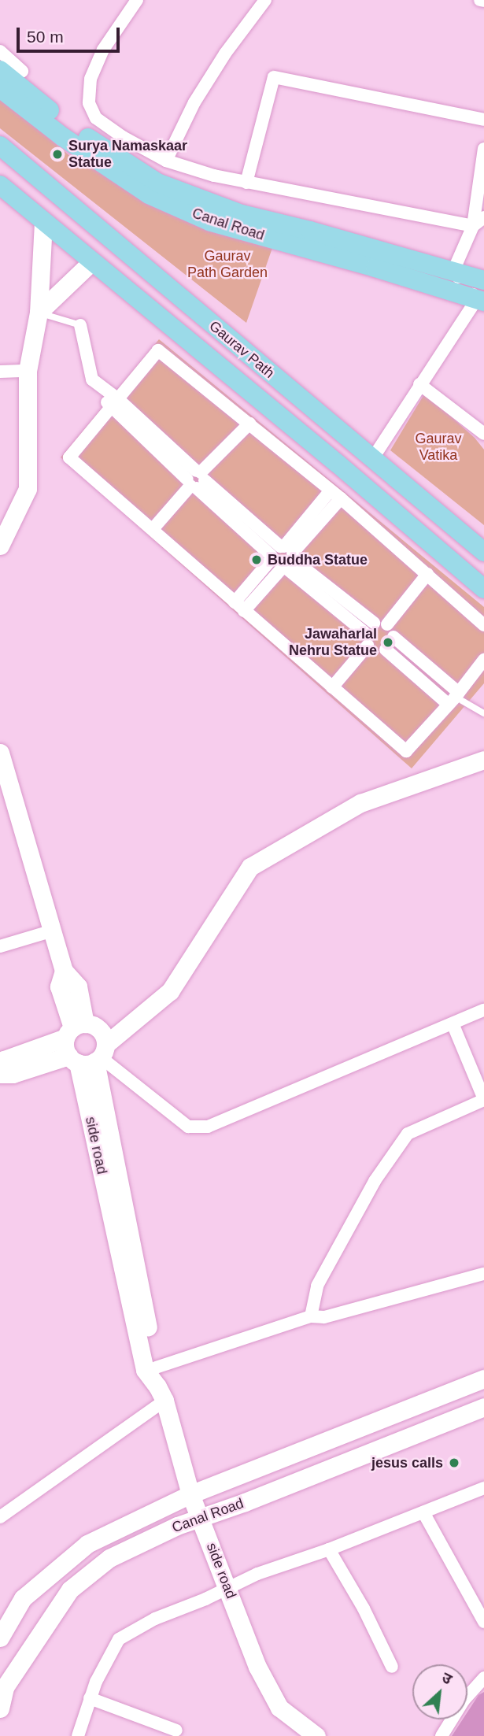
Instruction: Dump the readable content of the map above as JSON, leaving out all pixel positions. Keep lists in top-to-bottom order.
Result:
{
  "streets": {
    "main road": ["Canal Road", "Gaurav Path"],
    "street": ["side road"]
  },
  "crossings": [
    ["Canal Road", "side road"]
  ],
  "parks": ["Gaurav Path Garden", "Gaurav Vatika"],
  "places": [
    "Surya Namaskaar Statue",
    "Buddha Statue",
    "Jawaharlal Nehru Statue",
    "jesus calls"
  ],
  "scale_bar": "50 m",
  "north": "top right"
}
